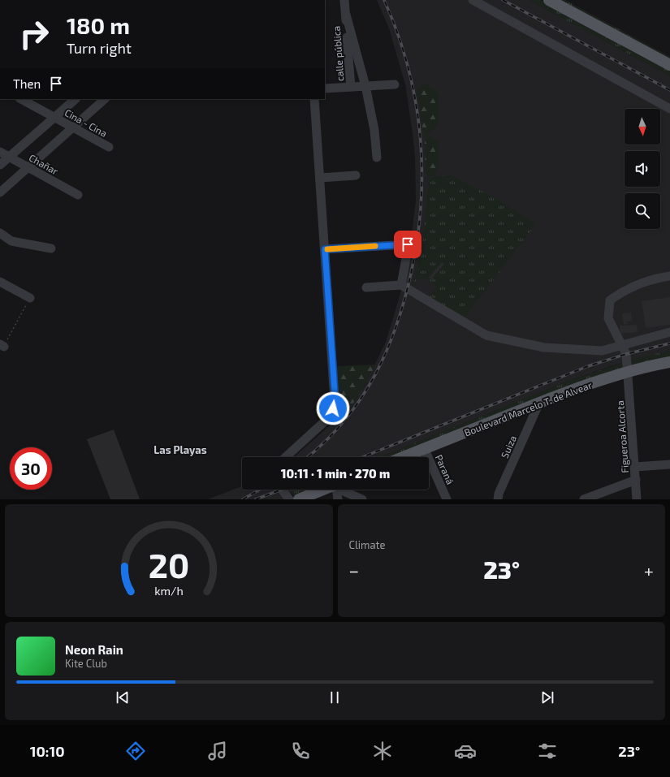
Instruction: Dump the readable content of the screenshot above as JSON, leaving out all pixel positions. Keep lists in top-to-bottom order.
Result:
{
  "streets": {
    "main road": ["Boulevard Marcelo T. de Alvear"],
    "street": [
      "calle pública",
      "Cina - Cina",
      "Chañar",
      "Figueroa Alcorta",
      "Suiza",
      "Paraná"
    ]
  },
  "crossings": [
    ["Boulevard Marcelo T. de Alvear", "Figueroa Alcorta"],
    ["Boulevard Marcelo T. de Alvear", "Suiza"],
    ["Boulevard Marcelo T. de Alvear", "Paraná"]
  ],
  "districts": ["Las Playas"],
  "north": "bottom",
  "page": {
    "turn": ["180 m", "Turn right"],
    "then": "Then",
    "limit": "30",
    "trip": "10:11 · 1 min · 270 m",
    "tile": "Climate",
    "heat": ["−", "23°", "+"],
    "song": ["Neon Rain", "Kite Club"],
    "tabs": ["10:10", "23°"],
    "gauge": ["20", "km/h"]
  }
}
